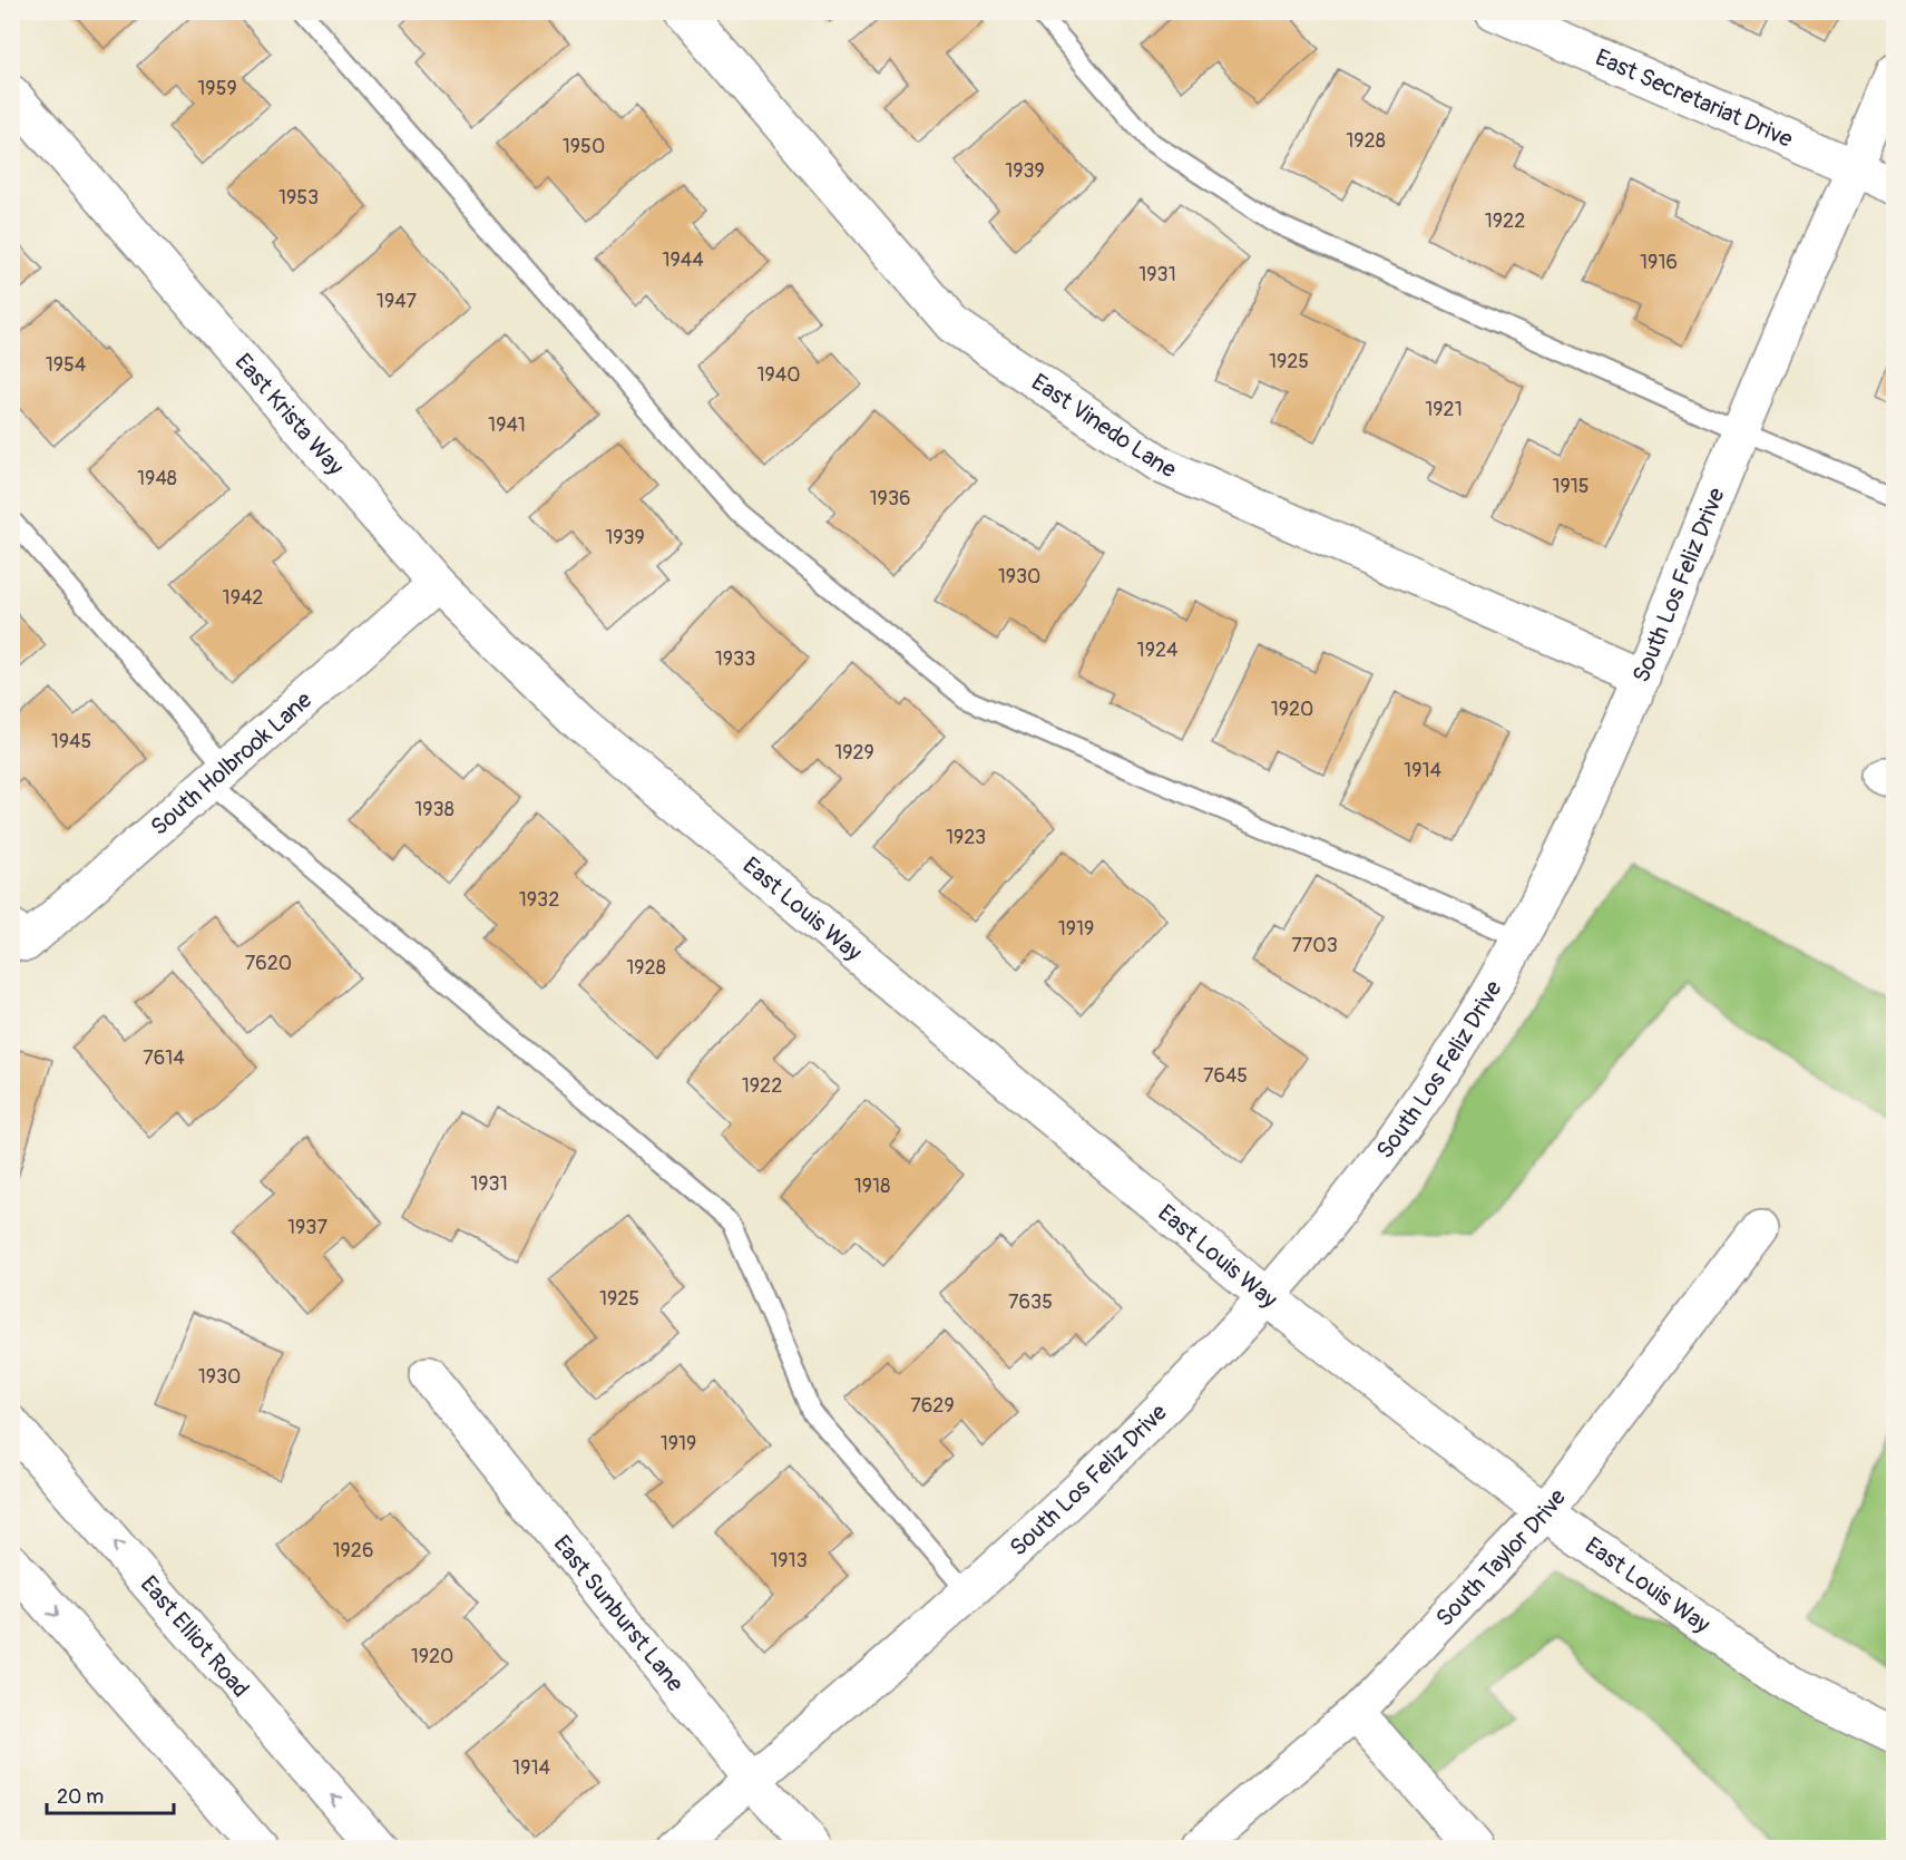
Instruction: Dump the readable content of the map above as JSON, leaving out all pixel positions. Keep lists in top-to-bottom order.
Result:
{
  "streets": {
    "street": [
      "East Secretariat Drive",
      "East Krista Way",
      "East Vinedo Lane",
      "South Los Feliz Drive",
      "South Holbrook Lane",
      "East Louis Way",
      "South Taylor Drive",
      "East Sunburst Lane",
      "East Elliot Road"
    ]
  },
  "crossings": [
    ["East Secretariat Drive", "South Los Feliz Drive"],
    ["East Krista Way", "South Holbrook Lane"],
    ["East Krista Way", "East Louis Way"],
    ["East Vinedo Lane", "South Los Feliz Drive"],
    ["South Los Feliz Drive", "East Louis Way"],
    ["South Los Feliz Drive", "East Sunburst Lane"],
    ["East Louis Way", "South Taylor Drive"]
  ],
  "house_numbers": [
    "1959",
    "1928",
    "1950",
    "1939",
    "1953",
    "1922",
    "1944",
    "1916",
    "1931",
    "1947",
    "1925",
    "1954",
    "1940",
    "1921",
    "1941",
    "1948",
    "1915",
    "1936",
    "1939",
    "1930",
    "1942",
    "1924",
    "1933",
    "1920",
    "1945",
    "1929",
    "1914",
    "1938",
    "1923",
    "1932",
    "1919",
    "7703",
    "7620",
    "1928",
    "7614",
    "7645",
    "1922",
    "1931",
    "1918",
    "1937",
    "1925",
    "7635",
    "1930",
    "7629",
    "1919",
    "1926",
    "1913",
    "1920",
    "1914"
  ],
  "scale_bar": "20 m"
}
